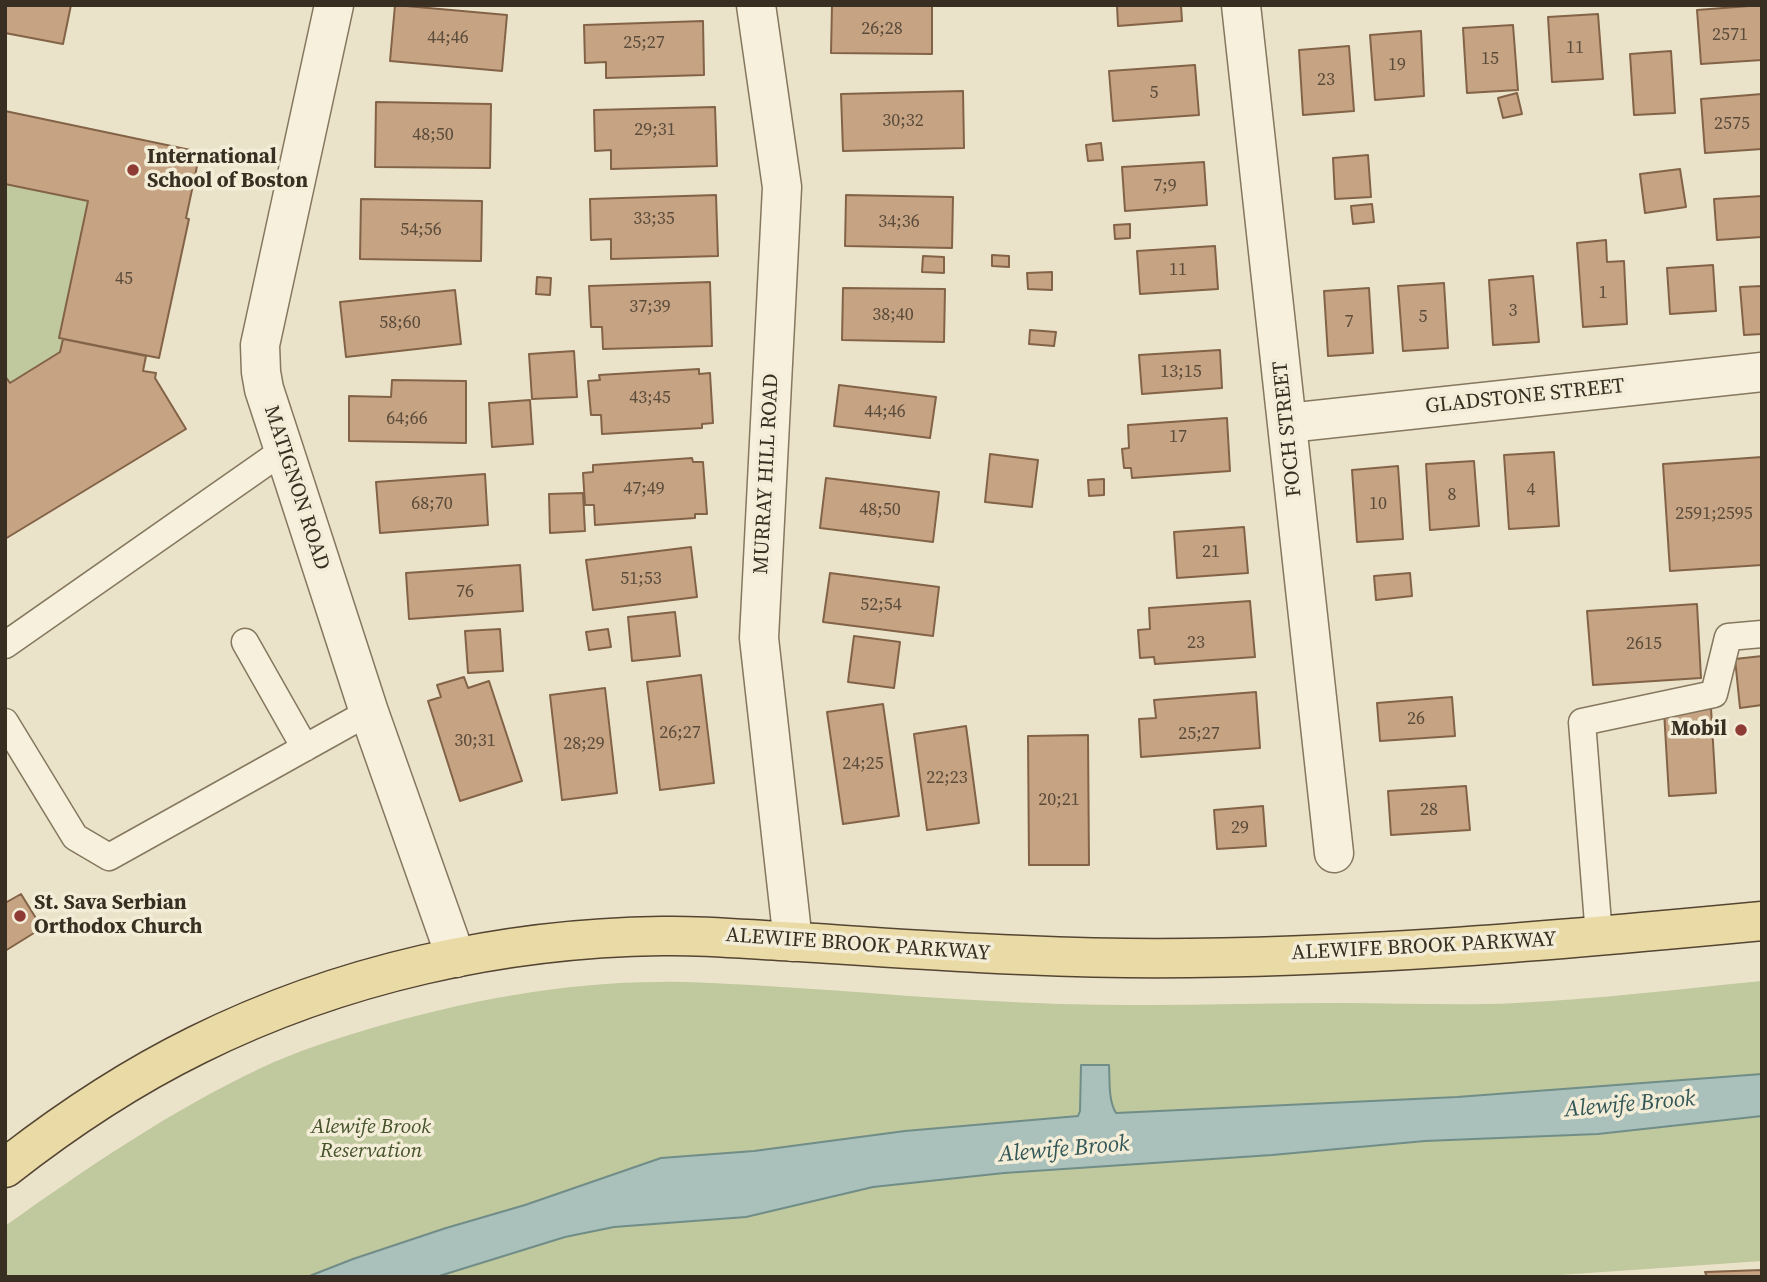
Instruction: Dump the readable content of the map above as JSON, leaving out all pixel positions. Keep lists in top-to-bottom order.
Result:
{
  "streets": {
    "main road": ["ALEWIFE BROOK PARKWAY"],
    "street": [
      "GLADSTONE STREET",
      "FOCH STREET",
      "MURRAY HILL ROAD",
      "MATIGNON ROAD"
    ]
  },
  "crossings": [
    ["GLADSTONE STREET", "FOCH STREET"],
    ["MURRAY HILL ROAD", "ALEWIFE BROOK PARKWAY"],
    ["MATIGNON ROAD", "ALEWIFE BROOK PARKWAY"]
  ],
  "water": ["Alewife Brook"],
  "parks": ["Alewife Brook Reservation"],
  "places": ["International School of Boston", "Mobil", "St. Sava Serbian Orthodox Church"],
  "house_numbers": [
    "26;28",
    "2571",
    "44;46",
    "25;27",
    "11",
    "15",
    "19",
    "23",
    "5",
    "30;32",
    "2575",
    "29;31",
    "48;50",
    "7;9",
    "33;35",
    "34;36",
    "54;56",
    "11",
    "45",
    "1",
    "37;39",
    "3",
    "38;40",
    "5",
    "7",
    "58;60",
    "13;15",
    "43;45",
    "44;46",
    "64;66",
    "17",
    "47;49",
    "4",
    "8",
    "68;70",
    "10",
    "48;50",
    "2591;2595",
    "21",
    "51;53",
    "76",
    "52;54",
    "23",
    "2615",
    "26",
    "26;27",
    "25;27",
    "30;31",
    "28;29",
    "24;25",
    "22;23",
    "20;21",
    "28",
    "29"
  ]
}
